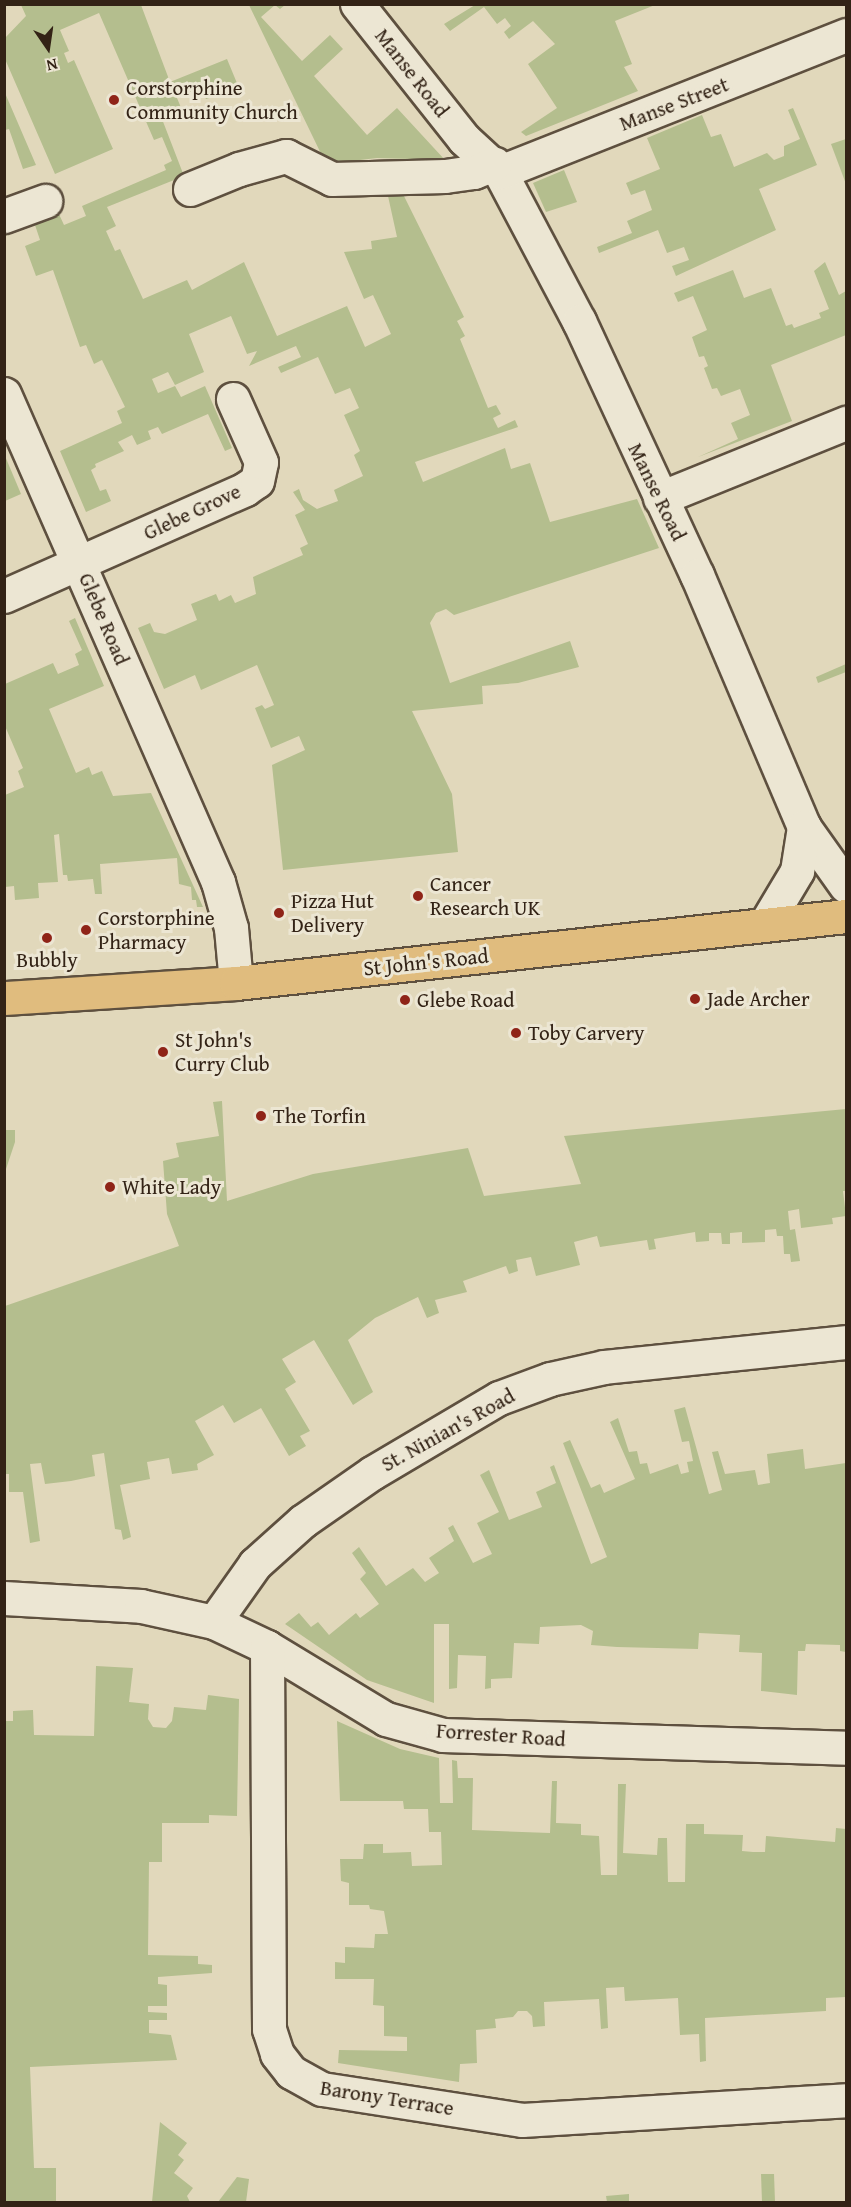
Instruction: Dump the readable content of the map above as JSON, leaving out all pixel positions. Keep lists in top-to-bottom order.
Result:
{
  "streets": {
    "main road": ["St John's Road"],
    "street": [
      "Manse Road",
      "Manse Street",
      "Glebe Grove",
      "Glebe Road",
      "St. Ninian's Road",
      "Forrester Road",
      "Barony Terrace"
    ]
  },
  "crossings": [
    ["Manse Road", "Manse Street"],
    ["Glebe Grove", "Glebe Road"],
    ["Glebe Road", "St John's Road"],
    ["St. Ninian's Road", "Forrester Road"],
    ["Forrester Road", "Barony Terrace"]
  ],
  "places": [
    "Corstorphine Community Church",
    "Cancer Research UK",
    "Pizza Hut Delivery",
    "Corstorphine Pharmacy",
    "Bubbly",
    "Jade Archer",
    "Glebe Road",
    "Toby Carvery",
    "St John's Curry Club",
    "The Torfin",
    "White Lady"
  ],
  "north": "bottom"
}
